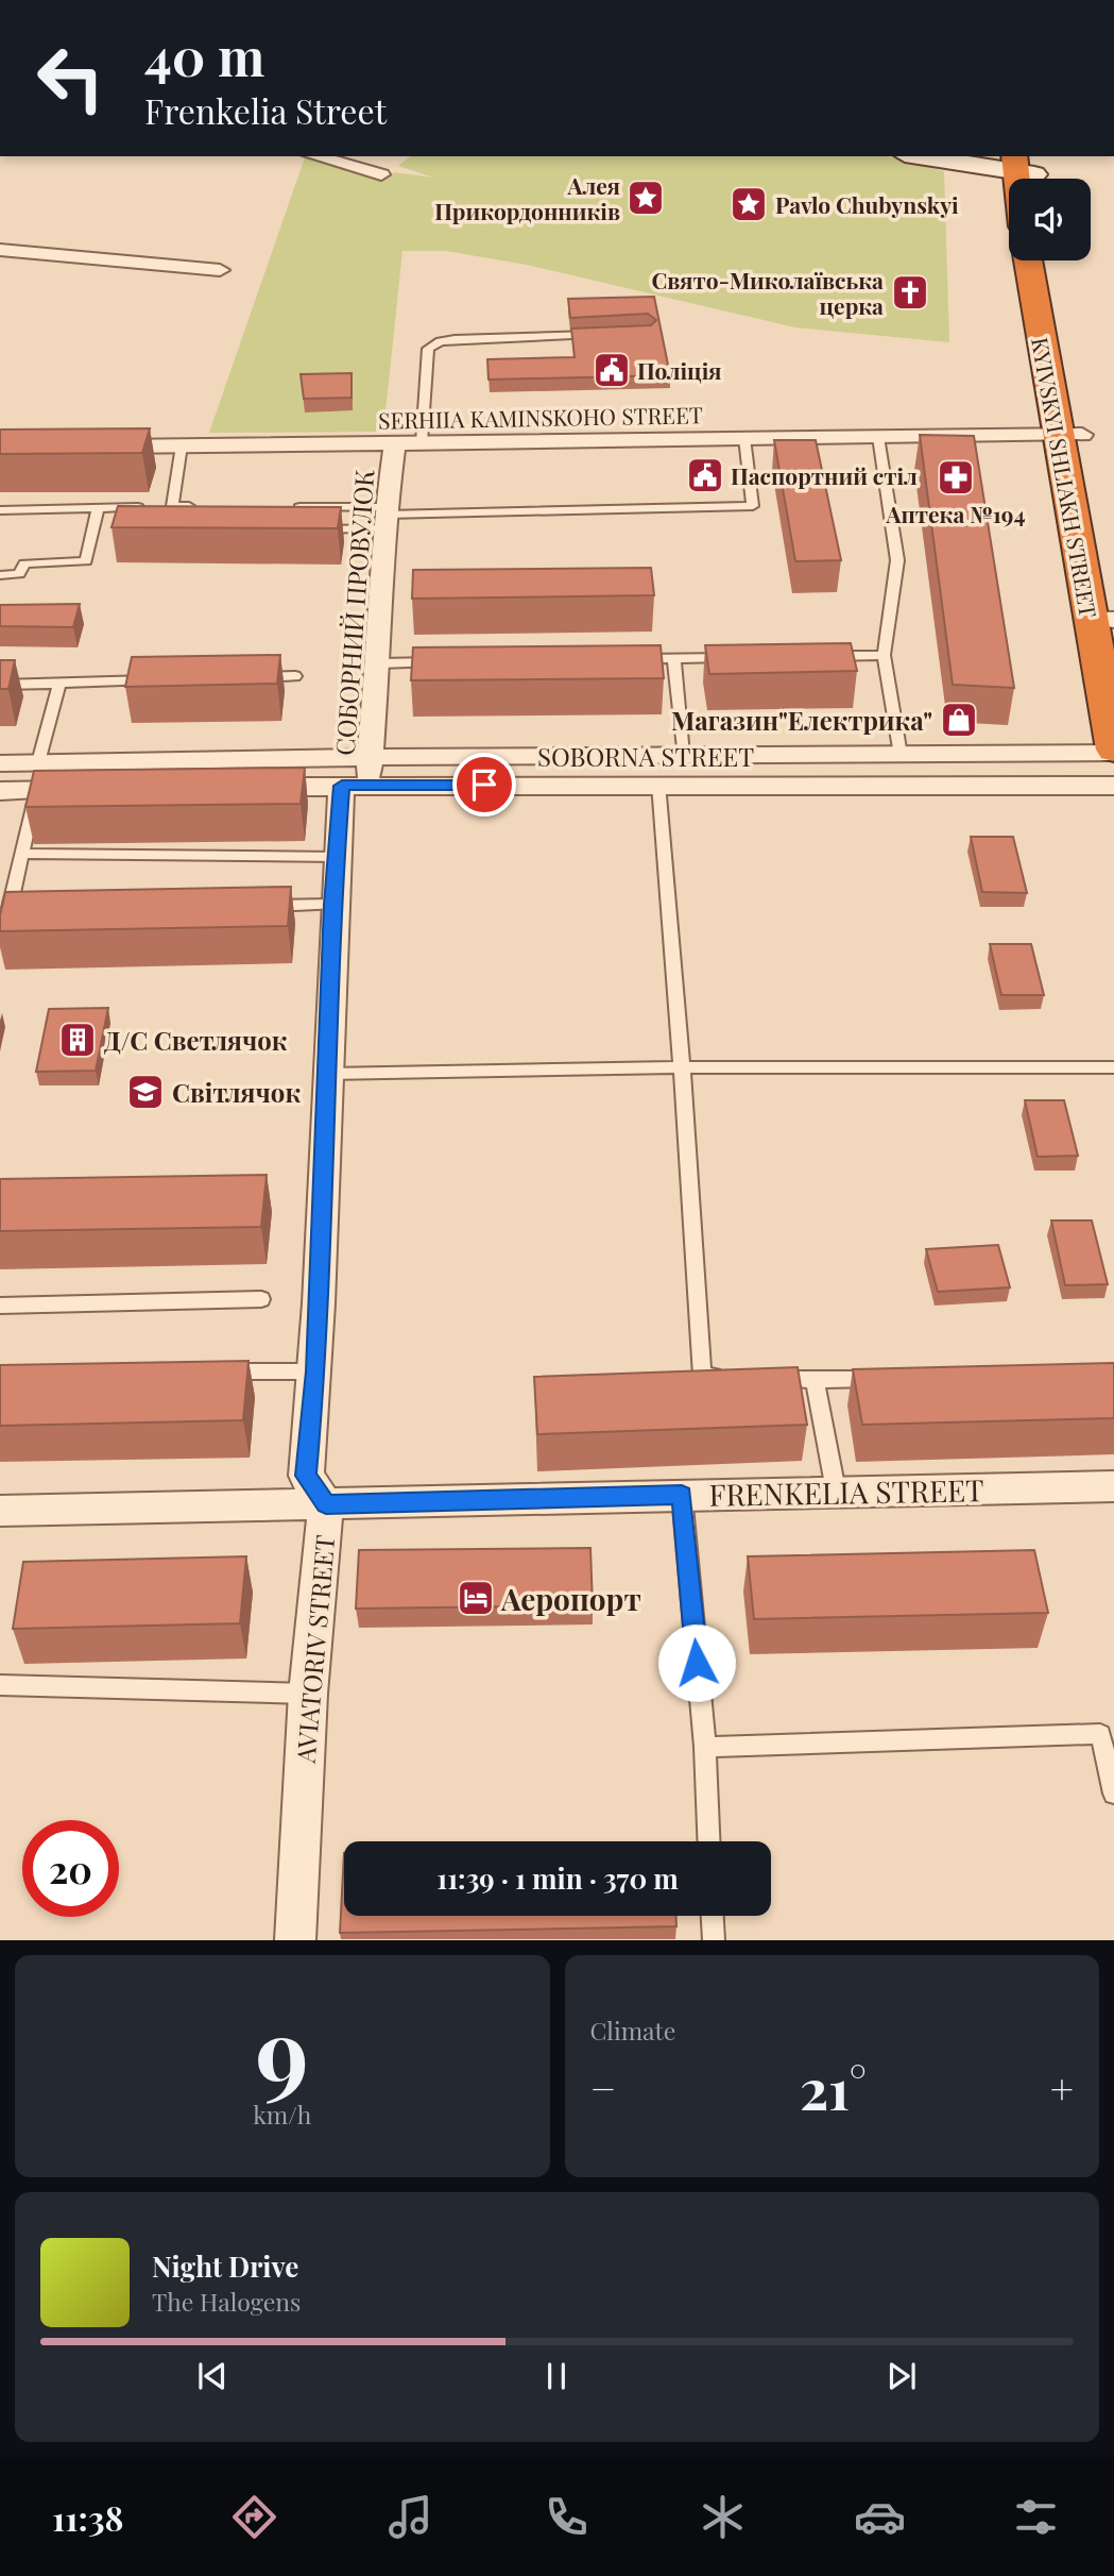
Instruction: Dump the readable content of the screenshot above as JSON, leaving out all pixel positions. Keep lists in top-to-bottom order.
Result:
{
  "streets": {
    "highway": ["KYIVSKYI SHLIAKH STREET"],
    "street": [
      "SERHIIA KAMINSKOHO STREET",
      "СОБОРНИЙ ПРОВУЛОК",
      "SOBORNA STREET",
      "FRENKELIA STREET",
      "AVIATORIV STREET"
    ]
  },
  "crossings": [
    ["SERHIIA KAMINSKOHO STREET", "KYIVSKYI SHLIAKH STREET"],
    ["SERHIIA KAMINSKOHO STREET", "СОБОРНИЙ ПРОВУЛОК"],
    ["KYIVSKYI SHLIAKH STREET", "SOBORNA STREET"],
    ["СОБОРНИЙ ПРОВУЛОК", "SOBORNA STREET"],
    ["СОБОРНИЙ ПРОВУЛОК", "AVIATORIV STREET"],
    ["SOBORNA STREET", "AVIATORIV STREET"],
    ["FRENKELIA STREET", "AVIATORIV STREET"]
  ],
  "places": {
    "place": ["Алея Прикордонників", "Pavlo Chubynskyi"],
    "church": ["Свято-Миколаївська церка"],
    "public building": ["Поліція", "Паспортний стіл"],
    "pharmacy": ["Аптека №194"],
    "shop": ["Магазин\"Електрика\""],
    "building": ["Д/С Светлячок"],
    "school or university": ["Світлячок"],
    "hotel": ["Аеропорт"]
  },
  "page": {
    "turn": ["40 m", "Frenkelia Street"],
    "limit": "20",
    "trip": "11:39 · 1 min · 370 m",
    "tile": [
      ["9", "km/h"],
      "Climate"
    ],
    "heat": ["−", "21°", "+"],
    "song": ["Night Drive", "The Halogens"],
    "tabs": "11:38"
  }
}
